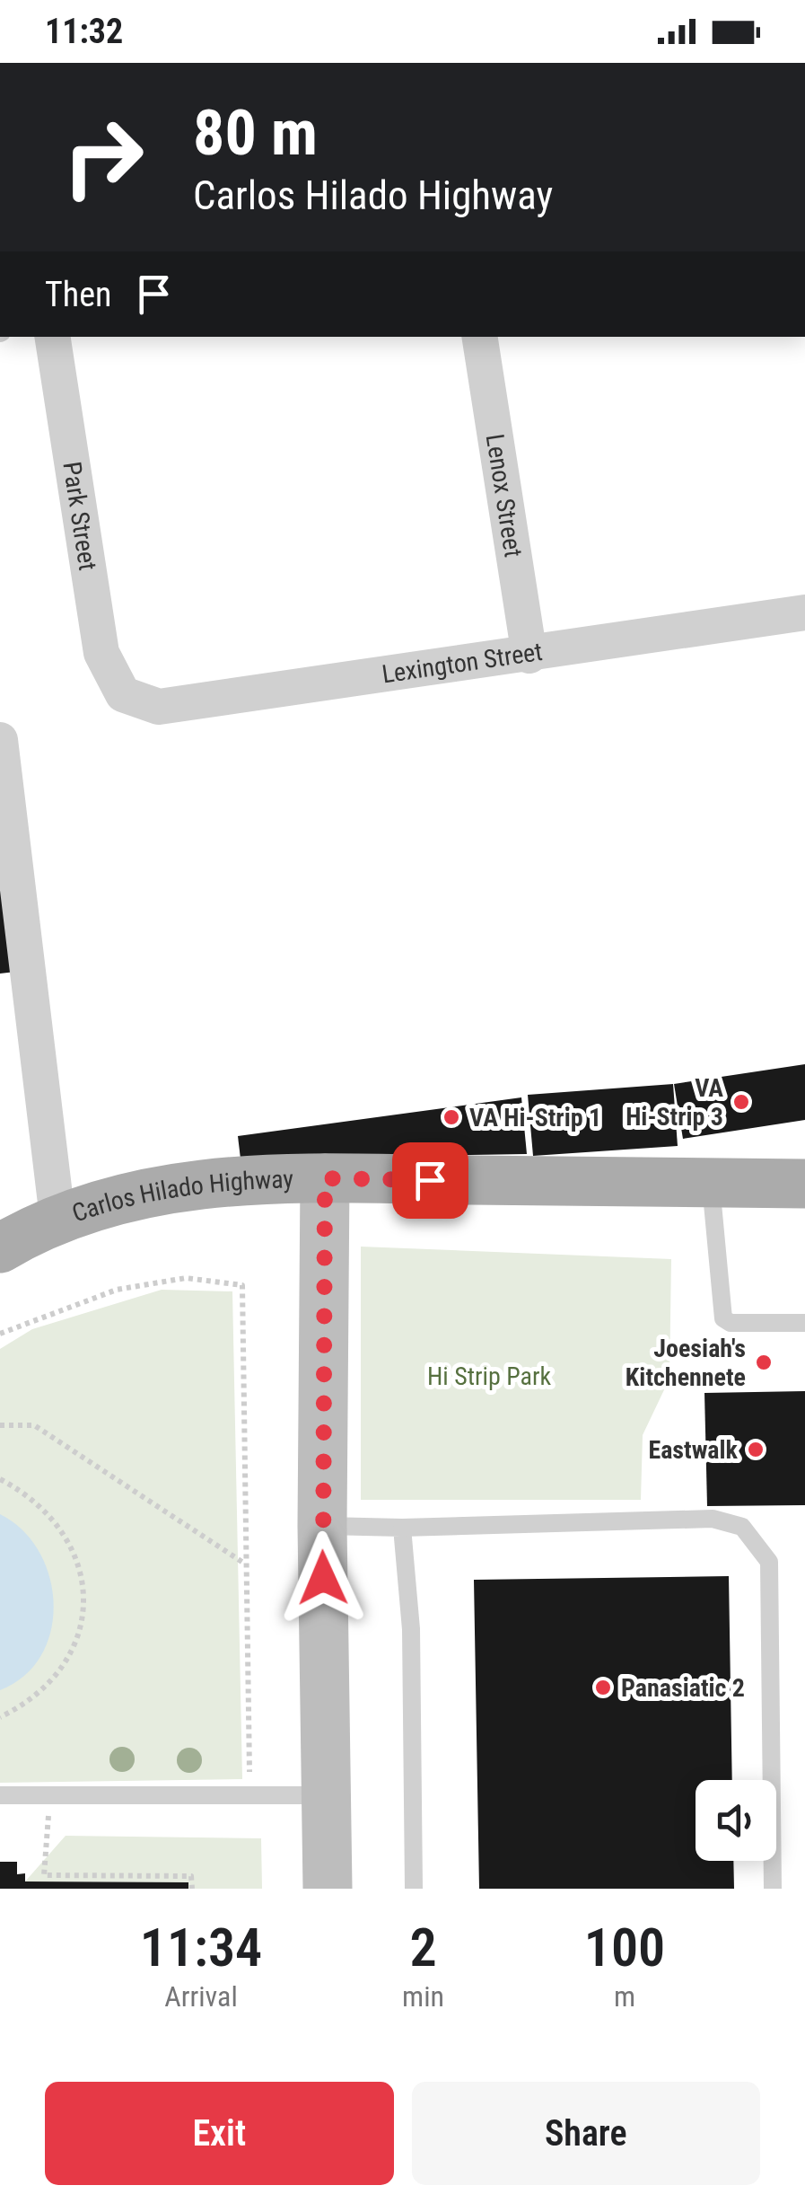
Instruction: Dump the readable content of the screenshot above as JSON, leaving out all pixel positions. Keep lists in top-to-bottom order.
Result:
{
  "streets": {
    "main road": ["Carlos Hilado Highway"],
    "street": ["Lenox Street", "Park Street", "Lexington Street"]
  },
  "crossings": [
    ["Lenox Street", "Lexington Street"],
    ["Park Street", "Lexington Street"]
  ],
  "parks": ["Hi Strip Park"],
  "places": [
    "VA Hi-Strip 3",
    "VA Hi-Strip 1",
    "Joesiah's Kitchennete",
    "Eastwalk",
    "Panasiatic 2"
  ],
  "page": {
    "status": "11:32",
    "turn": ["80 m", "Carlos Hilado Highway"],
    "then": "Then",
    "eta": [
      "11:34",
      "Arrival",
      "2",
      "min",
      "100",
      "m"
    ],
    "buttons": ["Exit", "Share"]
  }
}
